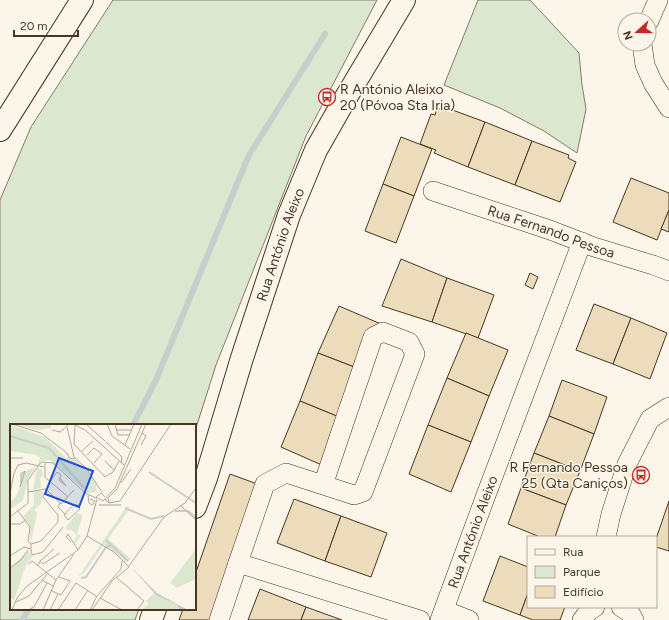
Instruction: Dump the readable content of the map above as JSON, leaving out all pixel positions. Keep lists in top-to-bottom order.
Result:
{
  "streets": {
    "street": ["Rua Fernando Pessoa", "Rua António Aleixo"]
  },
  "crossings": [
    ["Rua Fernando Pessoa", "Rua António Aleixo"]
  ],
  "places": {
    "bus stop": ["R António Aleixo 20 (Póvoa Sta Iria)", "R Fernando Pessoa 25 (Qta Caniços)"]
  },
  "legend": ["Rua", "Parque", "Edifício"],
  "scale_bar": "20 m",
  "north": "left"
}
